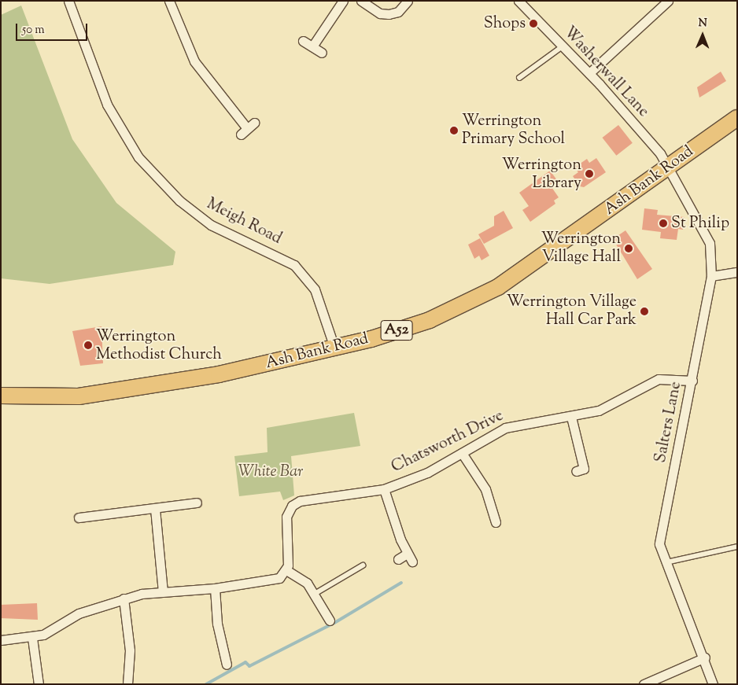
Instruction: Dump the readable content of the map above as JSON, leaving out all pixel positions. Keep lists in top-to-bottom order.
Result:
{
  "streets": {
    "highway": ["Ash Bank Road", "A52"],
    "street": [
      "Washerwall Lane",
      "Meigh Road",
      "Salters Lane",
      "Chatsworth Drive"
    ]
  },
  "crossings": [
    ["Washerwall Lane", "Ash Bank Road"],
    ["Washerwall Lane", "Salters Lane"],
    ["Ash Bank Road", "Meigh Road"],
    ["Ash Bank Road", "Salters Lane"],
    ["Salters Lane", "Chatsworth Drive"]
  ],
  "parks": ["White Bar"],
  "places": [
    "Shops",
    "Werrington Primary School",
    "Werrington Library",
    "St Philip",
    "Werrington Village Hall",
    "Werrington Village Hall Car Park",
    "Werrington Methodist Church"
  ],
  "scale_bar": "50 m",
  "north": "top"
}
